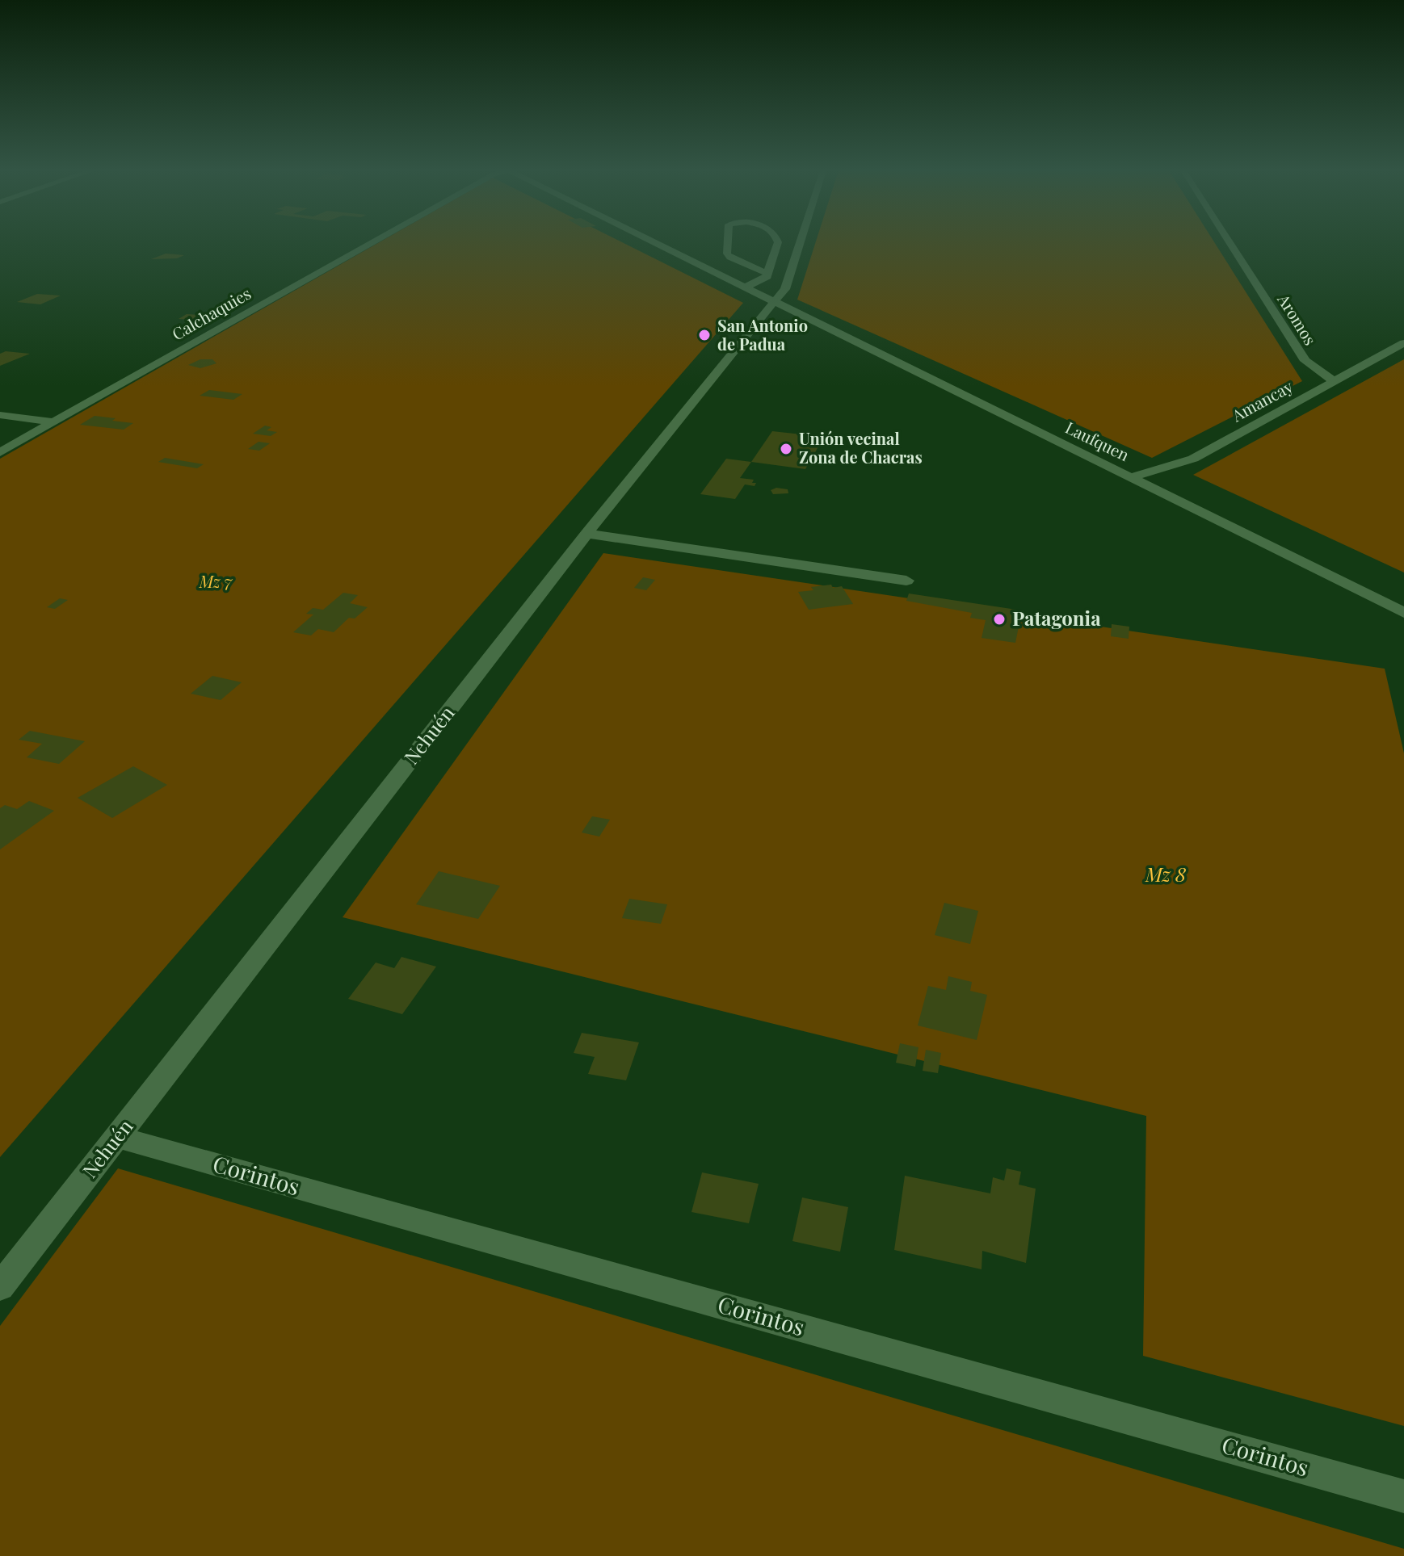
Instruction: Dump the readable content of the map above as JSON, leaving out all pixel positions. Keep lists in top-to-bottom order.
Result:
{
  "streets": {
    "street": [
      "Calchaquies",
      "Aromos",
      "Amancay",
      "Laufquen",
      "Nehuén",
      "Corintos"
    ]
  },
  "crossings": [
    ["Aromos", "Amancay"],
    ["Amancay", "Laufquen"],
    ["Laufquen", "Nehuén"],
    ["Nehuén", "Corintos"]
  ],
  "parks": ["Mz 7", "Mz 8"],
  "places": ["San Antonio de Padua", "Unión vecinal Zona de Chacras", "Patagonia"]
}
